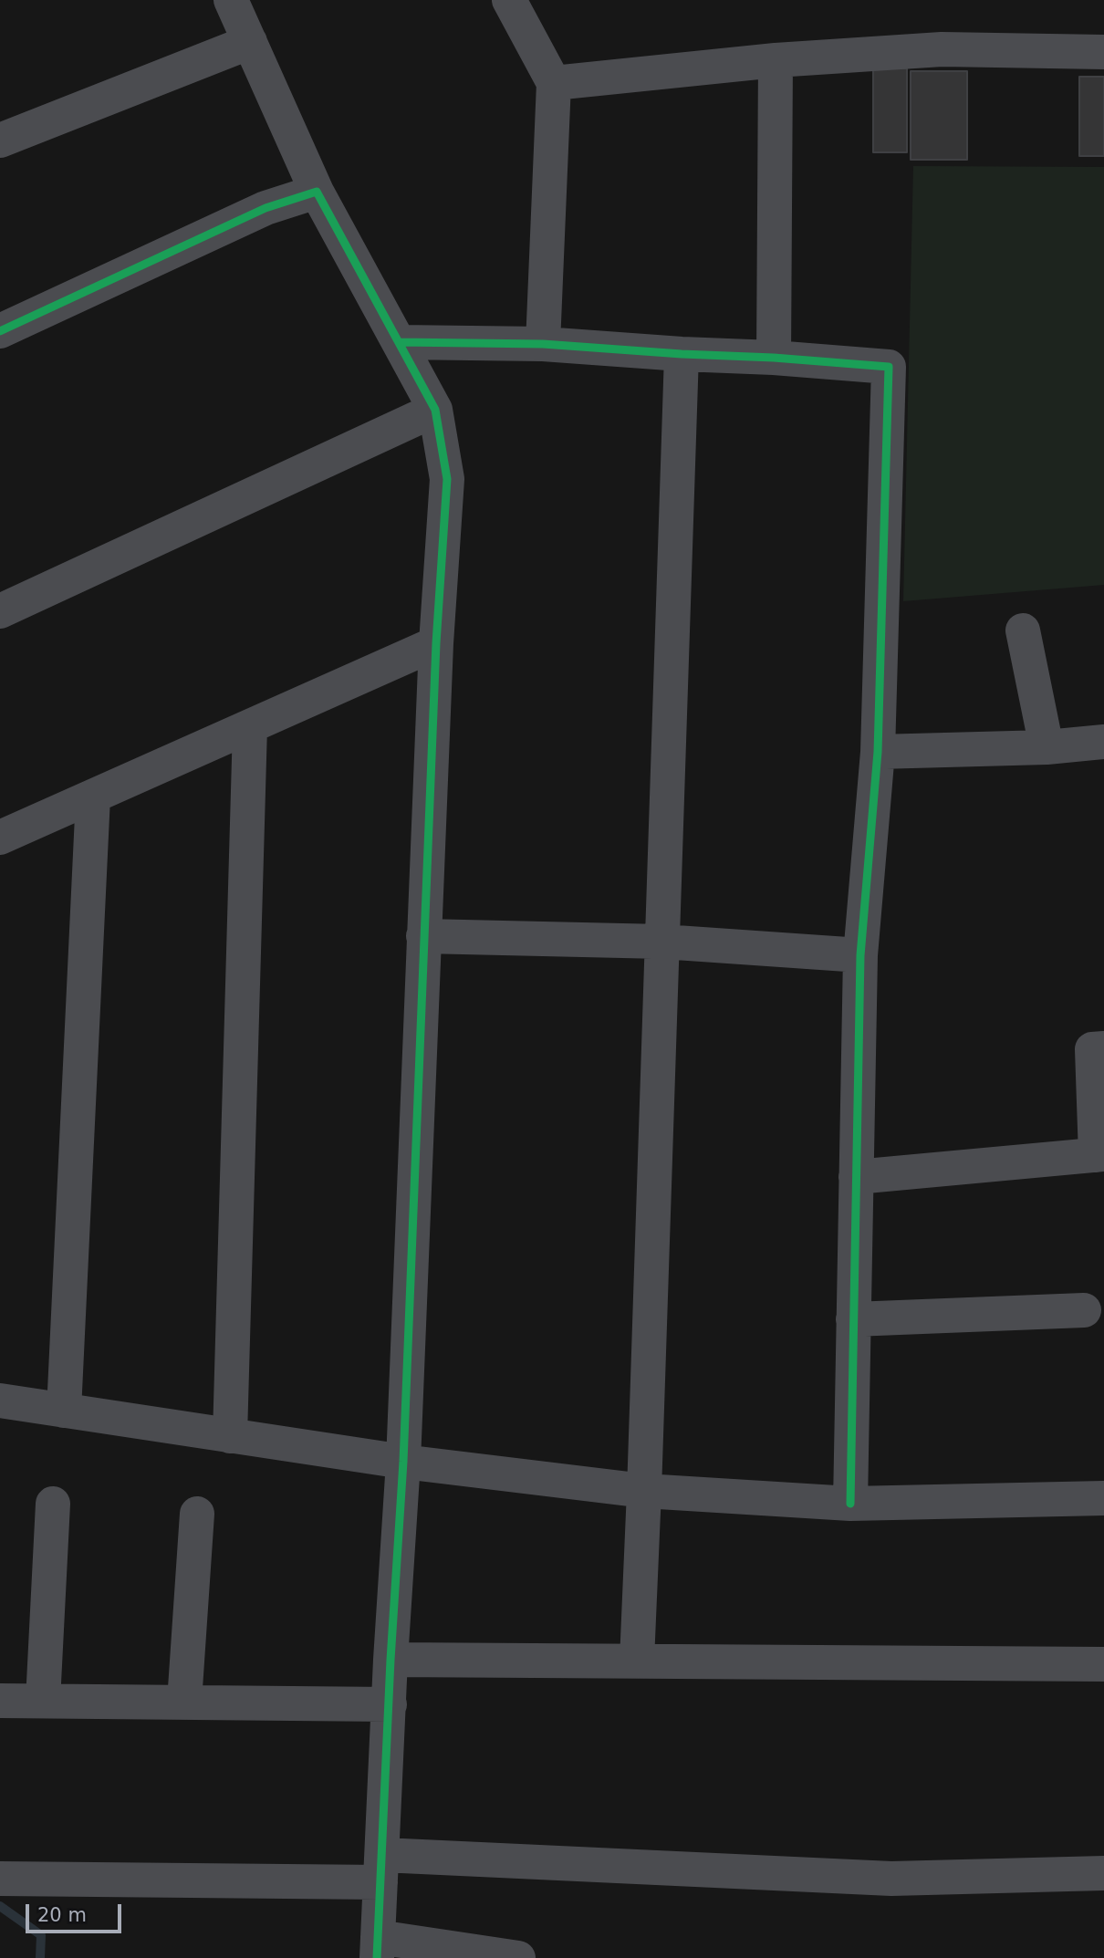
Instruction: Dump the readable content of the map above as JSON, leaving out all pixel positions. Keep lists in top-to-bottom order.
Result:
{
  "scale_bar": "20 m"
}
